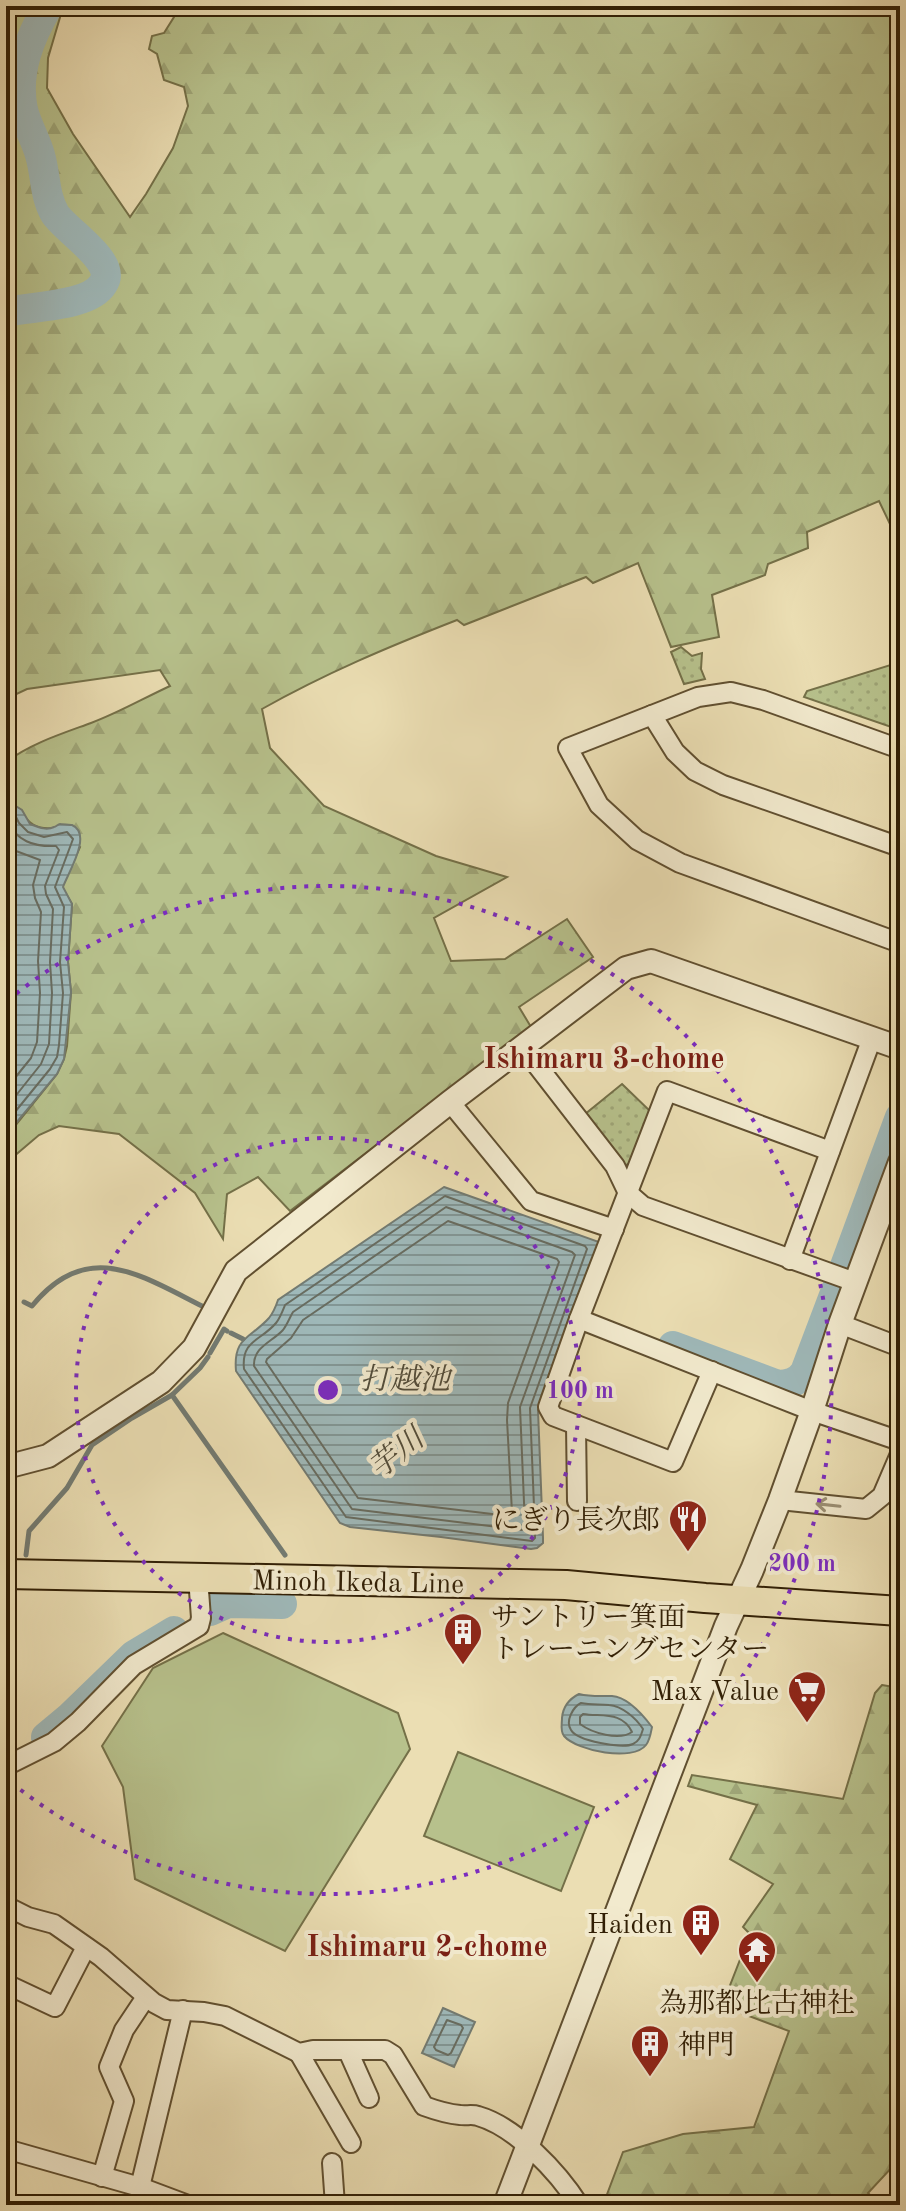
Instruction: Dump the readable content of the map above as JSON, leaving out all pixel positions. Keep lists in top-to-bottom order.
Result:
{
  "streets": {
    "main road": ["Minoh Ikeda Line"]
  },
  "districts": ["Ishimaru 3-chome", "Ishimaru 2-chome"],
  "water": ["打越池", "芋川"],
  "places": {
    "restaurant": ["にぎり長次郎"],
    "building": ["サントリー箕面 トレーニングセンター", "Haiden", "神門"],
    "supermarket": ["Max Value"],
    "temple": ["為那都比古神社"]
  },
  "rings": ["100 m", "200 m"]
}
